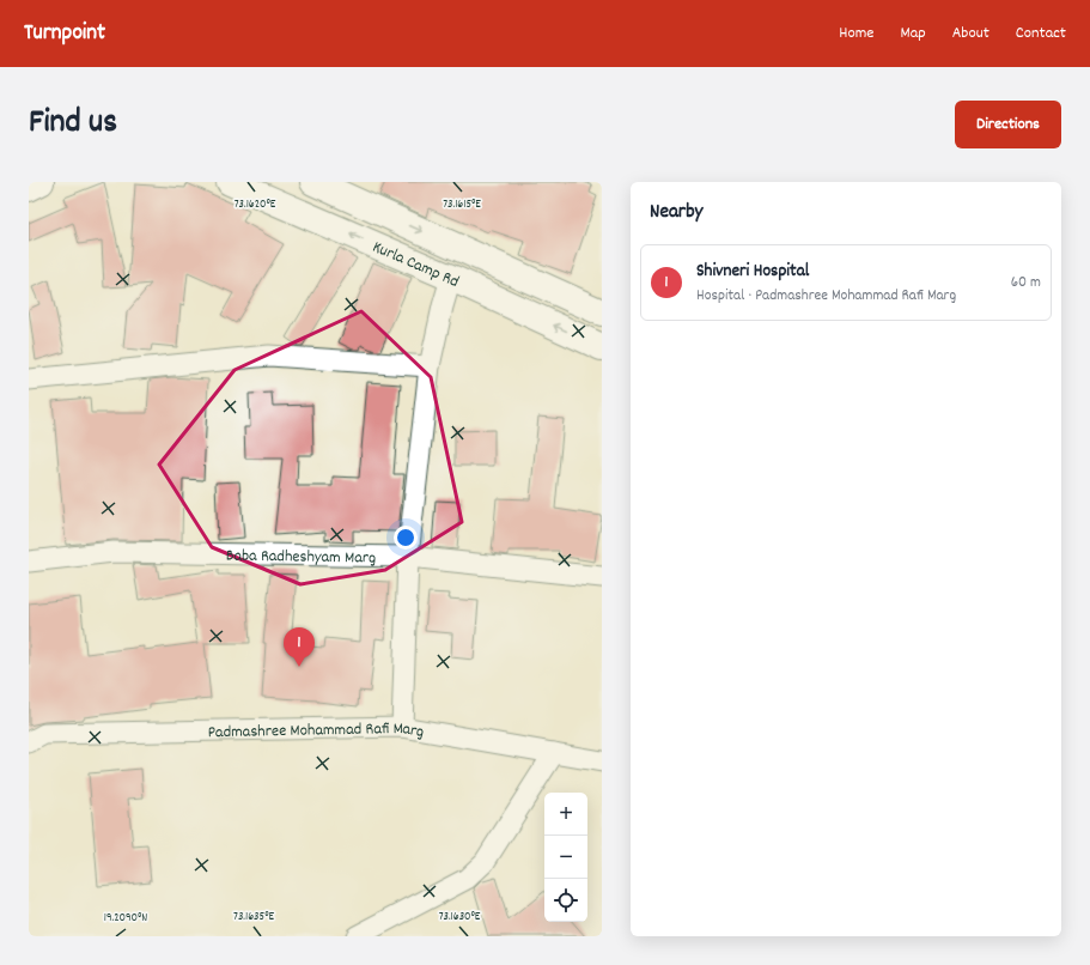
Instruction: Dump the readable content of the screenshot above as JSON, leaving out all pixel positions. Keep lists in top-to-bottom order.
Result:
{
  "streets": {
    "main road": ["Kurla Camp Rd"],
    "street": ["Baba Radheshyam Marg", "Padmashree Mohammad Rafi Marg"]
  },
  "page": {
    "header": "Turnpoint",
    "nav": [
      "Home",
      "Map",
      "About",
      "Contact"
    ],
    "title": "Find us",
    "buttons": "Directions",
    "heading": "Nearby",
    "list": [
      {
        "mark": "1",
        "name": "Shivneri Hospital",
        "note": "Hospital · Padmashree Mohammad Rafi Marg",
        "value": "60 m"
      }
    ],
    "pins": "1",
    "map_buttons": ["+", "−"]
  },
  "coordinates": [
    "73.1615°E",
    "73.1620°E",
    "73.1635°E",
    "73.1630°E",
    "19.2090°N"
  ]
}
